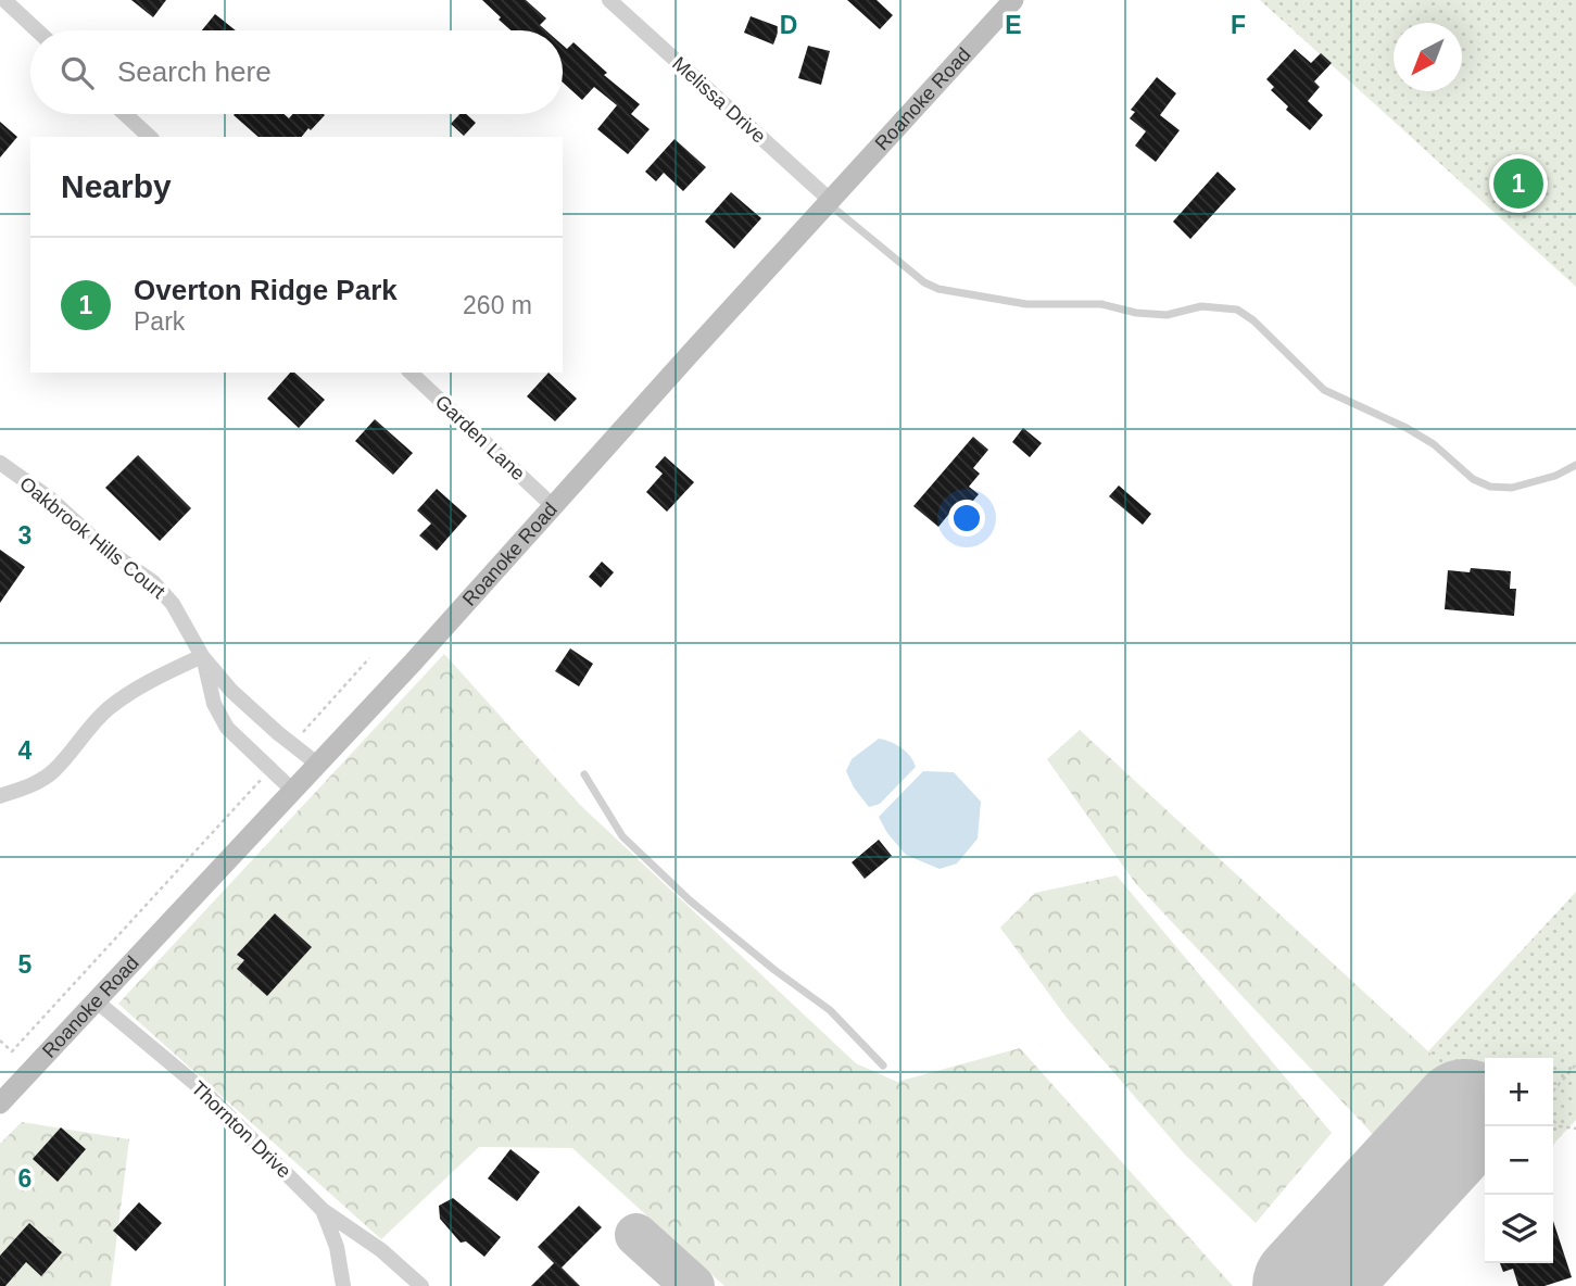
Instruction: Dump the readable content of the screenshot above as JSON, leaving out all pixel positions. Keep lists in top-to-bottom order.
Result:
{
  "streets": {
    "street": [
      "Roanoke Road",
      "Melissa Drive",
      "Garden Lane",
      "Oakbrook Hills Court",
      "Thornton Drive"
    ]
  },
  "crossings": [
    ["Roanoke Road", "Melissa Drive"],
    ["Roanoke Road", "Garden Lane"],
    ["Roanoke Road", "Oakbrook Hills Court"],
    ["Roanoke Road", "Thornton Drive"]
  ],
  "north": "bottom left",
  "page": {
    "search": "Search here",
    "heading": "Nearby",
    "pins": "1",
    "list": [
      {
        "mark": "1",
        "name": "Overton Ridge Park",
        "note": "Park",
        "value": "260 m"
      }
    ],
    "map_buttons": ["+", "−"]
  },
  "grid": {
    "columns": ["D", "E", "F"],
    "rows": [
      "3",
      "4",
      "5",
      "6"
    ]
  }
}
